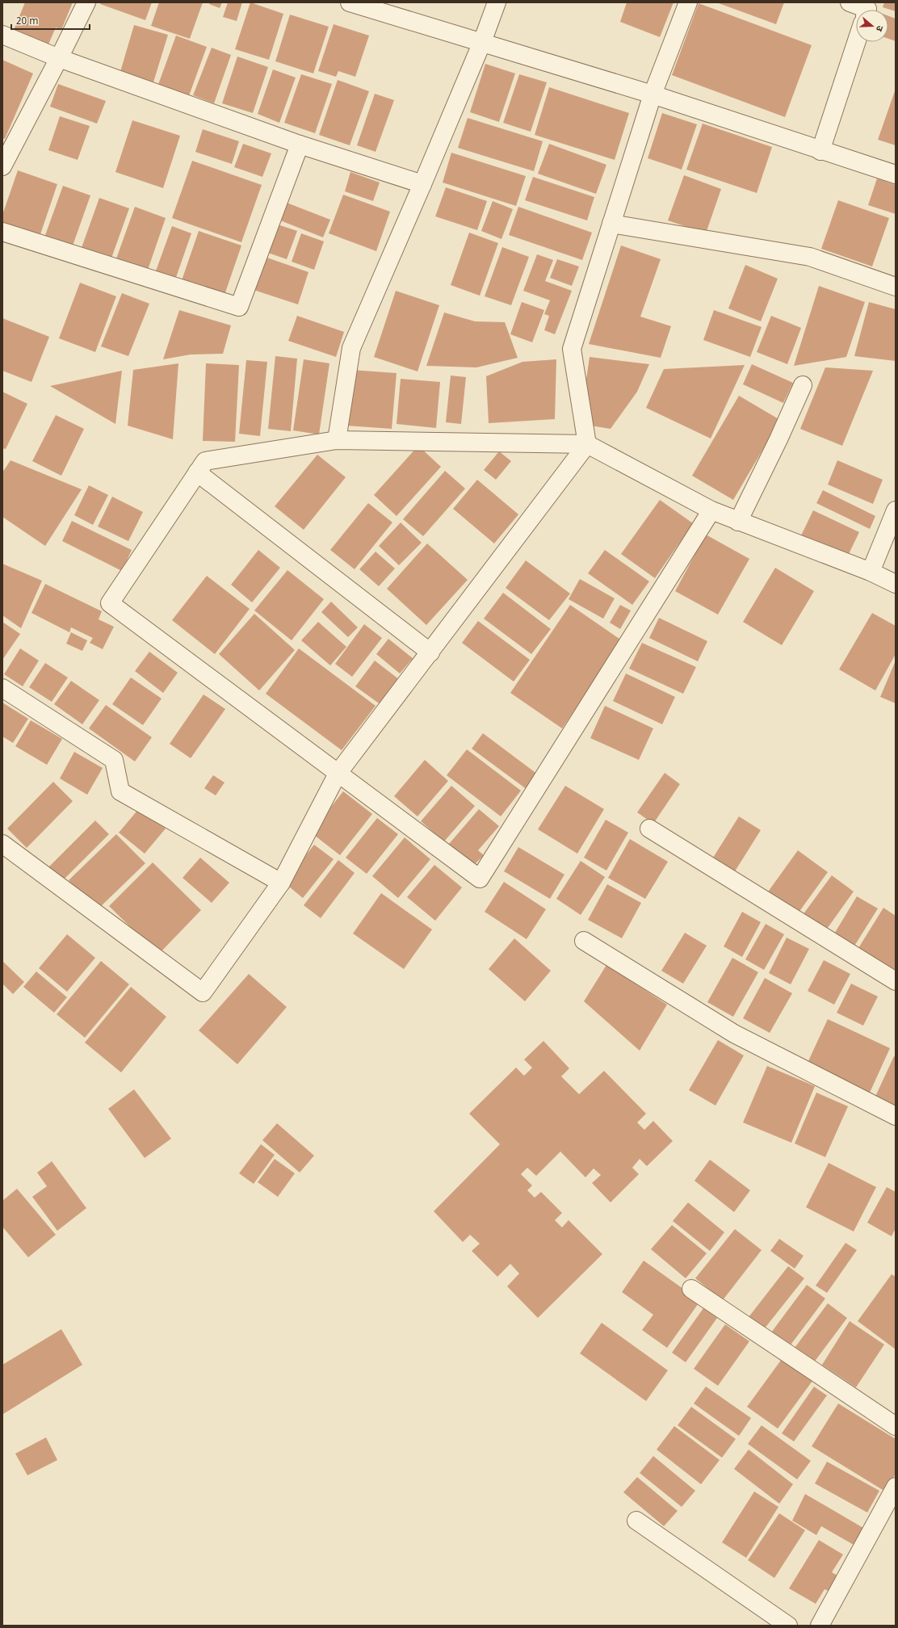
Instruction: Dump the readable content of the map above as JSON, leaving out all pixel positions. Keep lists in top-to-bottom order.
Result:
{
  "scale_bar": "20 m",
  "north": "right"
}
